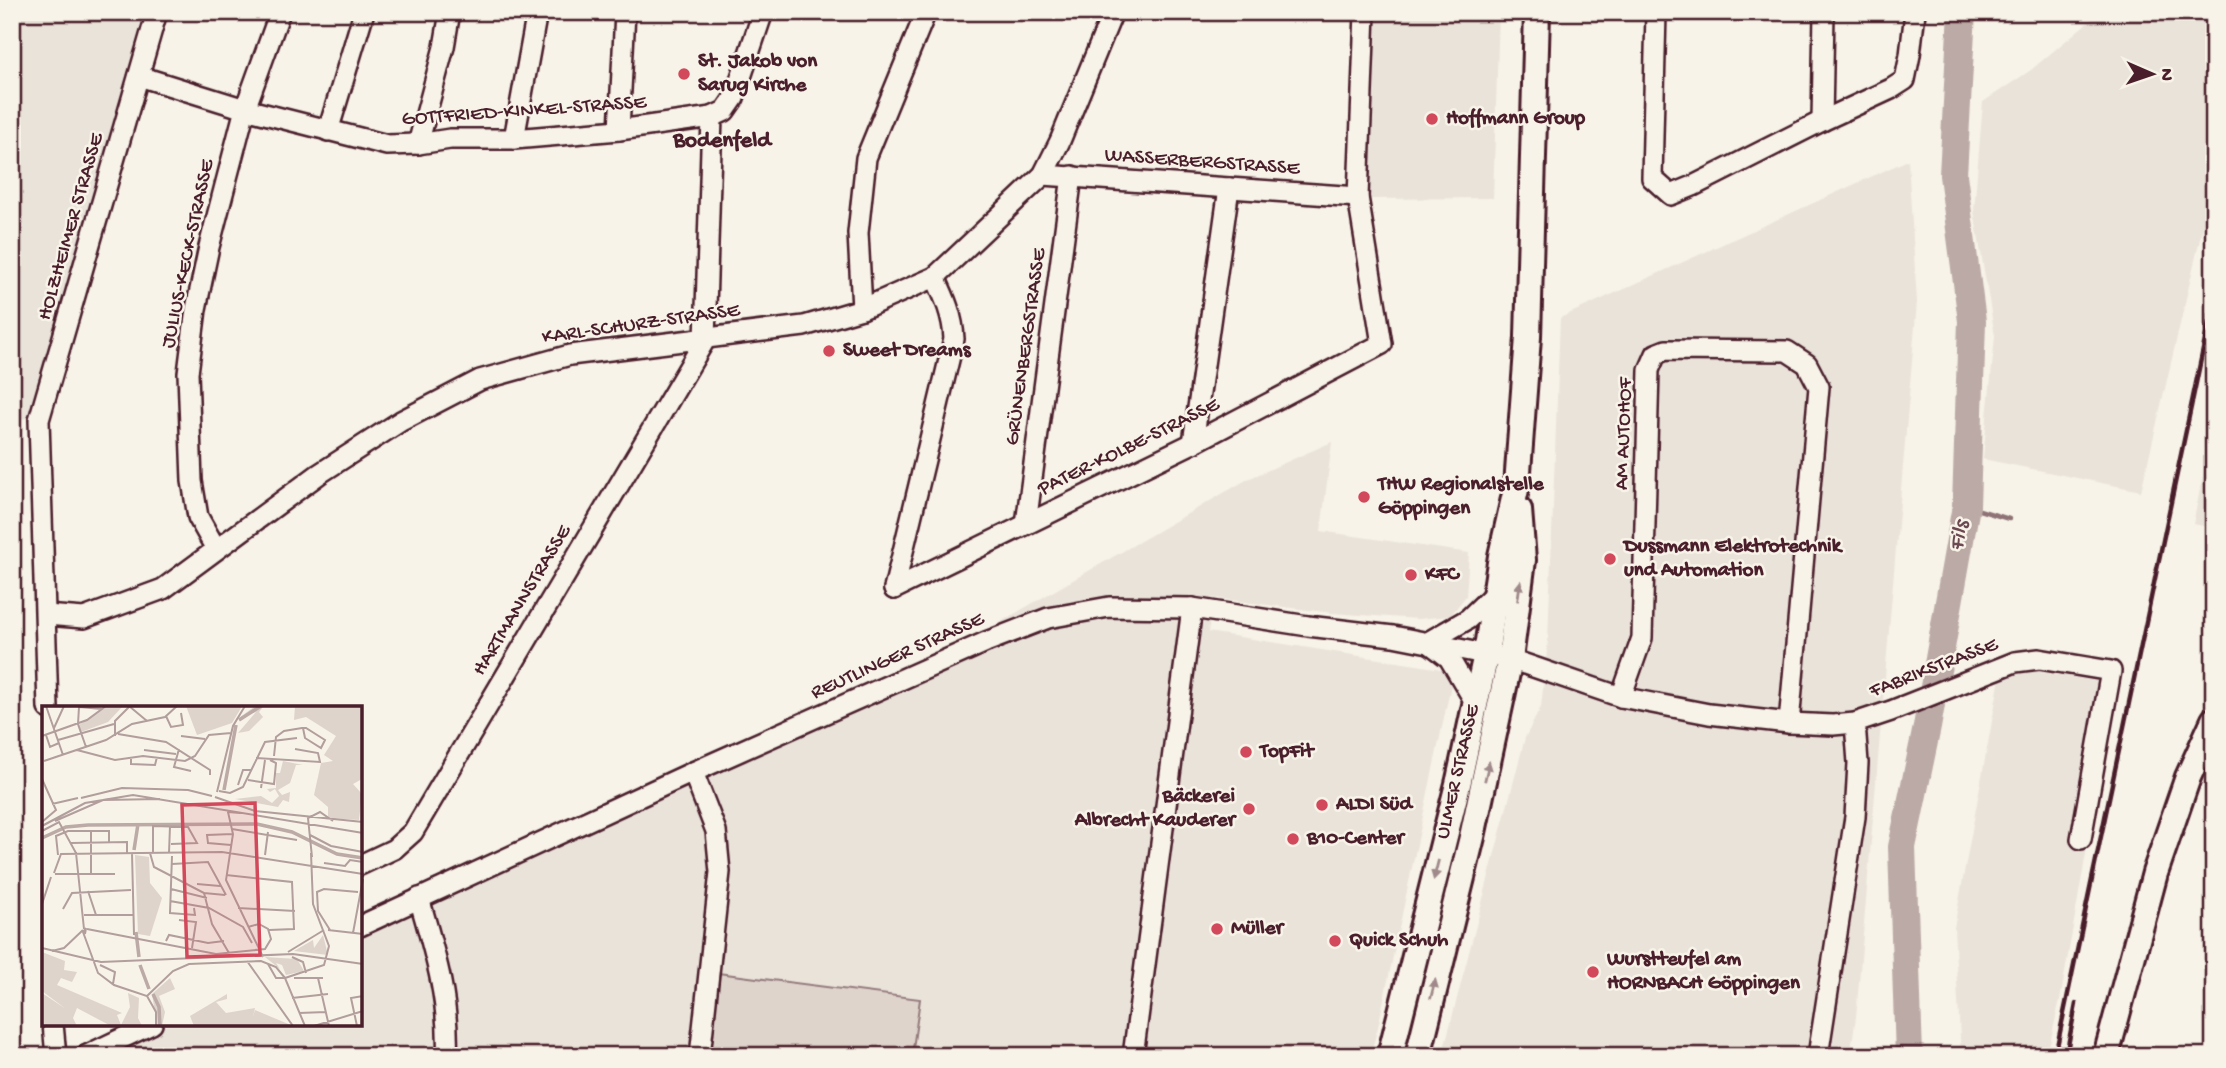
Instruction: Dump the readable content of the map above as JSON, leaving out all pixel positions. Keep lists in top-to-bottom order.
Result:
{
  "streets": {
    "main road": ["ULMER STRASSE"],
    "street": [
      "GOTTFRIED-KINKEL-STRASSE",
      "WASSERBERGSTRASSE",
      "HOLZHEIMER STRASSE",
      "JULIUS-KECK-STRASSE",
      "KARL-SCHURZ-STRASSE",
      "GRÜNENBERGSTRASSE",
      "AM AUTOHOF",
      "PATER-KOLBE-STRASSE",
      "HARTMANNSTRASSE",
      "REUTLINGER STRASSE",
      "FABRIKSTRASSE"
    ]
  },
  "crossings": [
    ["GOTTFRIED-KINKEL-STRASSE", "HOLZHEIMER STRASSE"],
    ["GOTTFRIED-KINKEL-STRASSE", "JULIUS-KECK-STRASSE"],
    ["WASSERBERGSTRASSE", "KARL-SCHURZ-STRASSE"],
    ["WASSERBERGSTRASSE", "GRÜNENBERGSTRASSE"],
    ["WASSERBERGSTRASSE", "PATER-KOLBE-STRASSE"],
    ["HOLZHEIMER STRASSE", "KARL-SCHURZ-STRASSE"],
    ["JULIUS-KECK-STRASSE", "KARL-SCHURZ-STRASSE"],
    ["KARL-SCHURZ-STRASSE", "PATER-KOLBE-STRASSE"],
    ["KARL-SCHURZ-STRASSE", "HARTMANNSTRASSE"],
    ["GRÜNENBERGSTRASSE", "PATER-KOLBE-STRASSE"],
    ["REUTLINGER STRASSE", "ULMER STRASSE"]
  ],
  "districts": ["Bodenfeld"],
  "water": ["Fils"],
  "places": [
    "St. Jakob von Sarug Kirche",
    "Hoffmann Group",
    "Sweet Dreams",
    "THW Regionalstelle Göppingen",
    "Dussmann Elektrotechnik und Automation",
    "KFC",
    "TopFit",
    "ALDI Süd",
    "Bäckerei Albrecht Kauderer",
    "B10-Center",
    "Müller",
    "Quick Schuh",
    "Wurstteufel am HORNBACH Göppingen"
  ],
  "north": "right"
}
